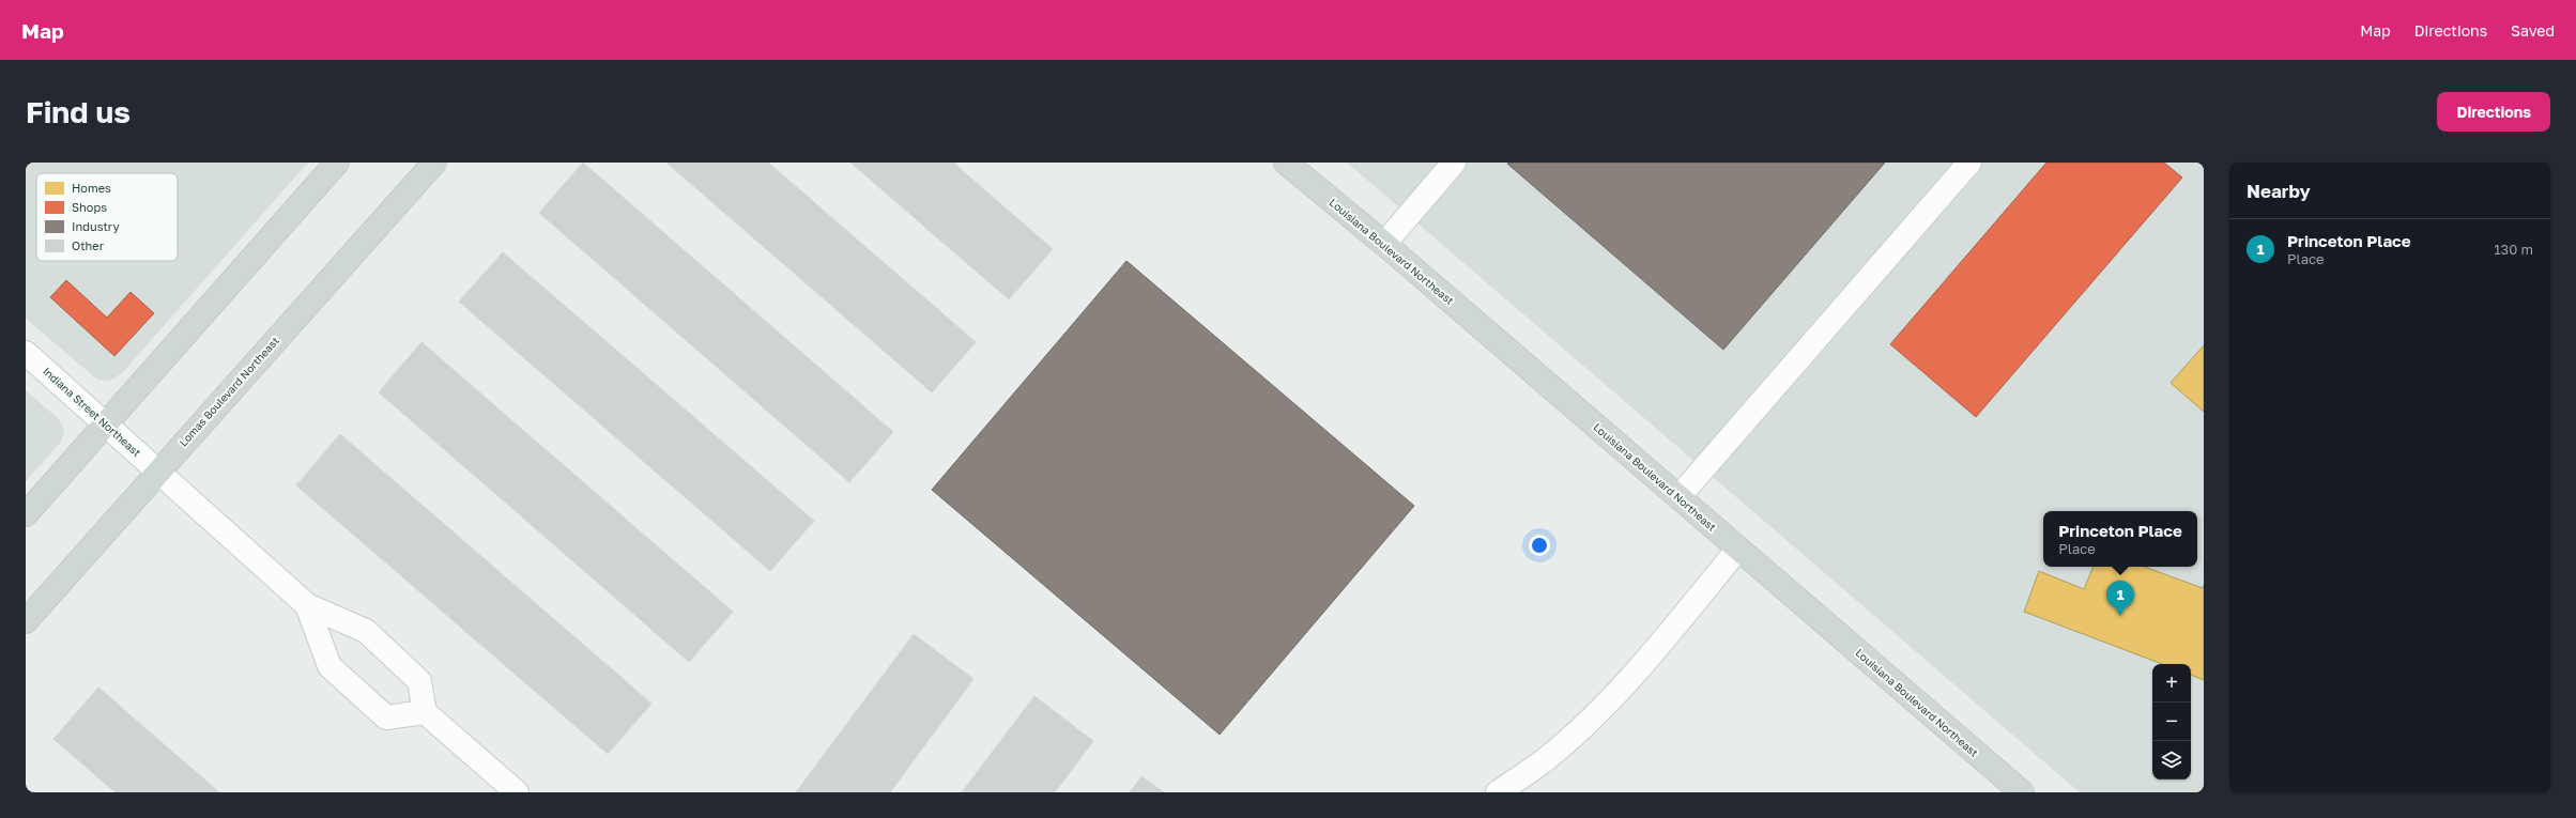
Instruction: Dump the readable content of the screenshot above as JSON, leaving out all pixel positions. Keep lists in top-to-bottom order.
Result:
{
  "streets": {
    "main road": ["Louisiana Boulevard Northeast", "Lomas Boulevard Northeast"],
    "street": ["Indiana Street Northeast"]
  },
  "crossings": [
    ["Lomas Boulevard Northeast", "Indiana Street Northeast"]
  ],
  "legend": [
    "Homes",
    "Shops",
    "Industry",
    "Other"
  ],
  "page": {
    "header": "Map",
    "nav": ["Map", "Directions", "Saved"],
    "buttons": "Directions",
    "title": "Find us",
    "heading": "Nearby",
    "list": [
      {
        "mark": "1",
        "name": "Princeton Place",
        "note": "Place",
        "value": "130 m"
      }
    ],
    "popup": ["Princeton Place", "Place"],
    "pins": "1",
    "map_buttons": ["+", "−"]
  }
}
